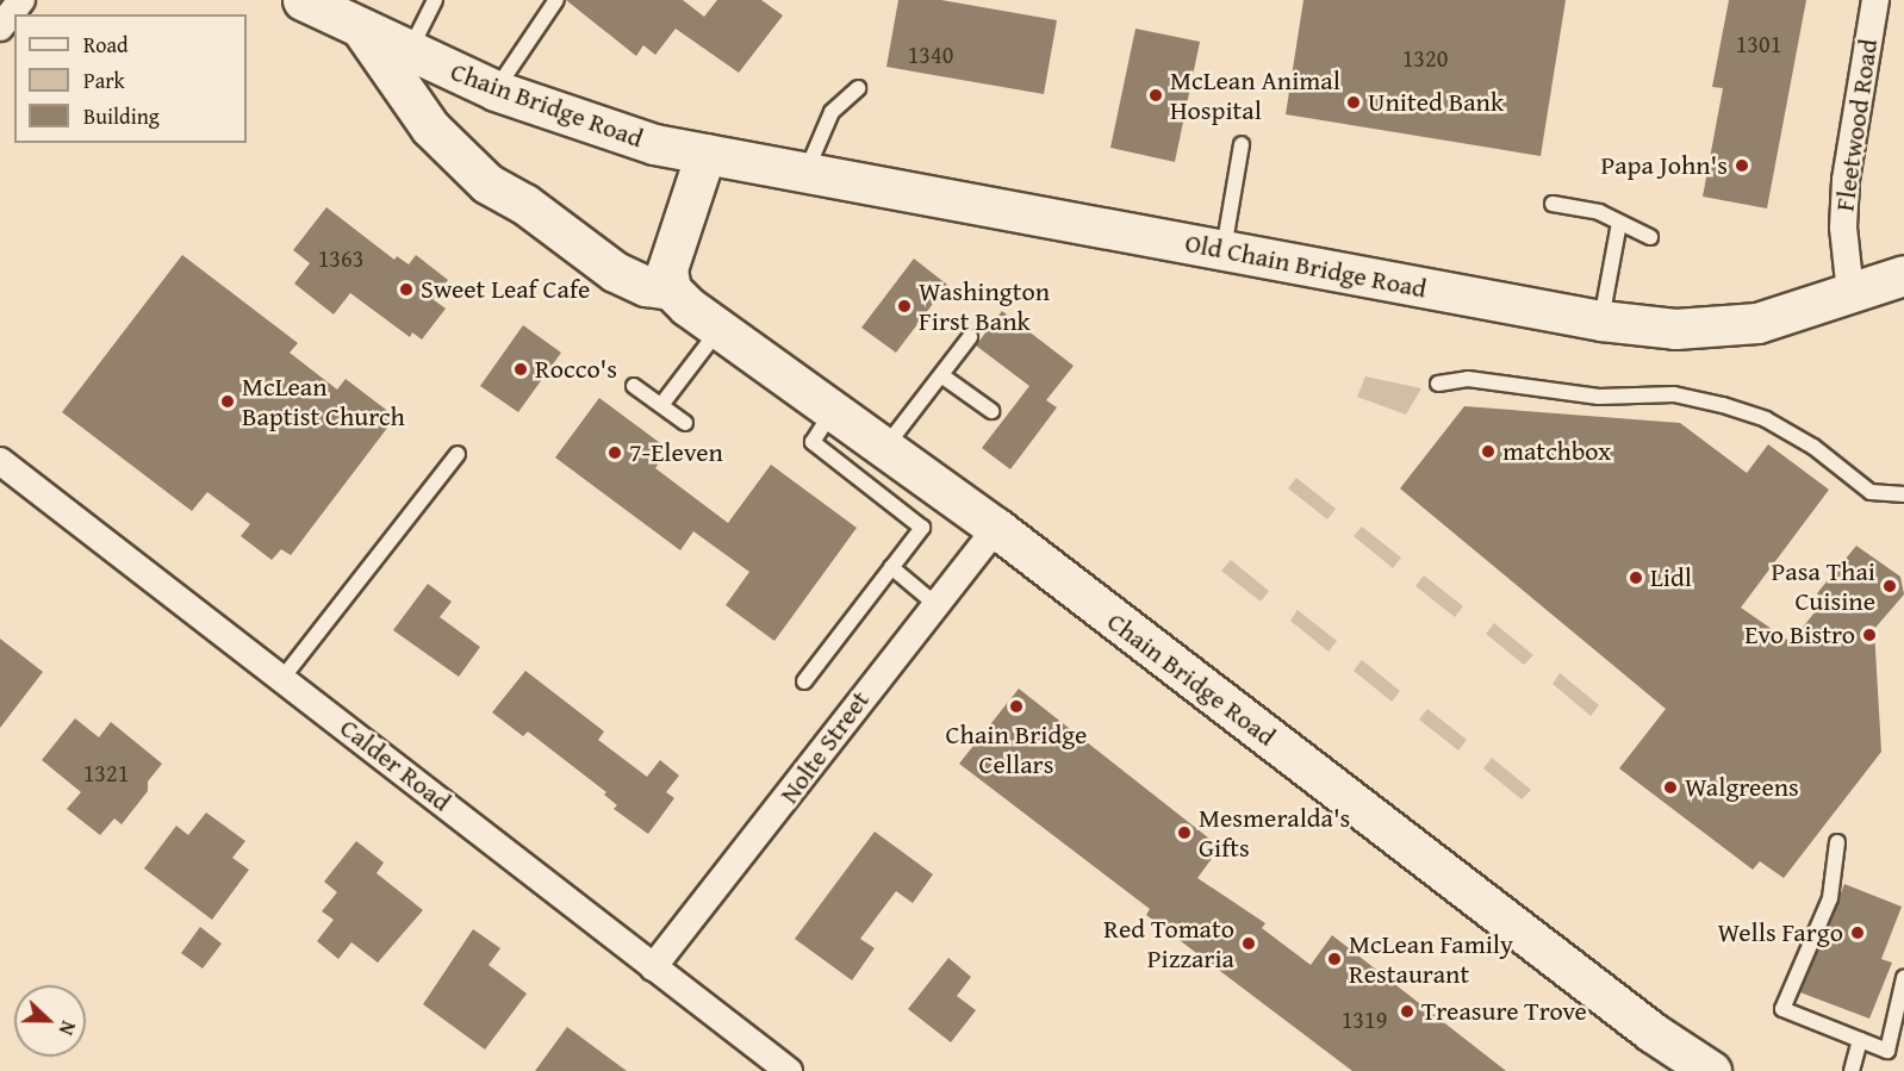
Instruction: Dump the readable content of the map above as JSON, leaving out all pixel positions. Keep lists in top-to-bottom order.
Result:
{
  "streets": {
    "street": [
      "Chain Bridge Road",
      "Fleetwood Road",
      "Old Chain Bridge Road",
      "Nolte Street",
      "Calder Road"
    ]
  },
  "crossings": [
    ["Chain Bridge Road", "Old Chain Bridge Road"],
    ["Chain Bridge Road", "Nolte Street"],
    ["Fleetwood Road", "Old Chain Bridge Road"],
    ["Nolte Street", "Calder Road"]
  ],
  "places": [
    "McLean Animal Hospital",
    "United Bank",
    "Papa John's",
    "Sweet Leaf Cafe",
    "Washington First Bank",
    "Rocco's",
    "McLean Baptist Church",
    "matchbox",
    "7-Eleven",
    "Lidl",
    "Pasa Thai Cuisine",
    "Evo Bistro",
    "Chain Bridge Cellars",
    "Walgreens",
    "Mesmeralda's Gifts",
    "Wells Fargo",
    "Red Tomato Pizzaria",
    "McLean Family Restaurant",
    "Treasure Trove"
  ],
  "house_numbers": [
    "1301",
    "1340",
    "1320",
    "1363",
    "1321",
    "1319"
  ],
  "legend": ["Road", "Park", "Building"],
  "north": "right"
}
